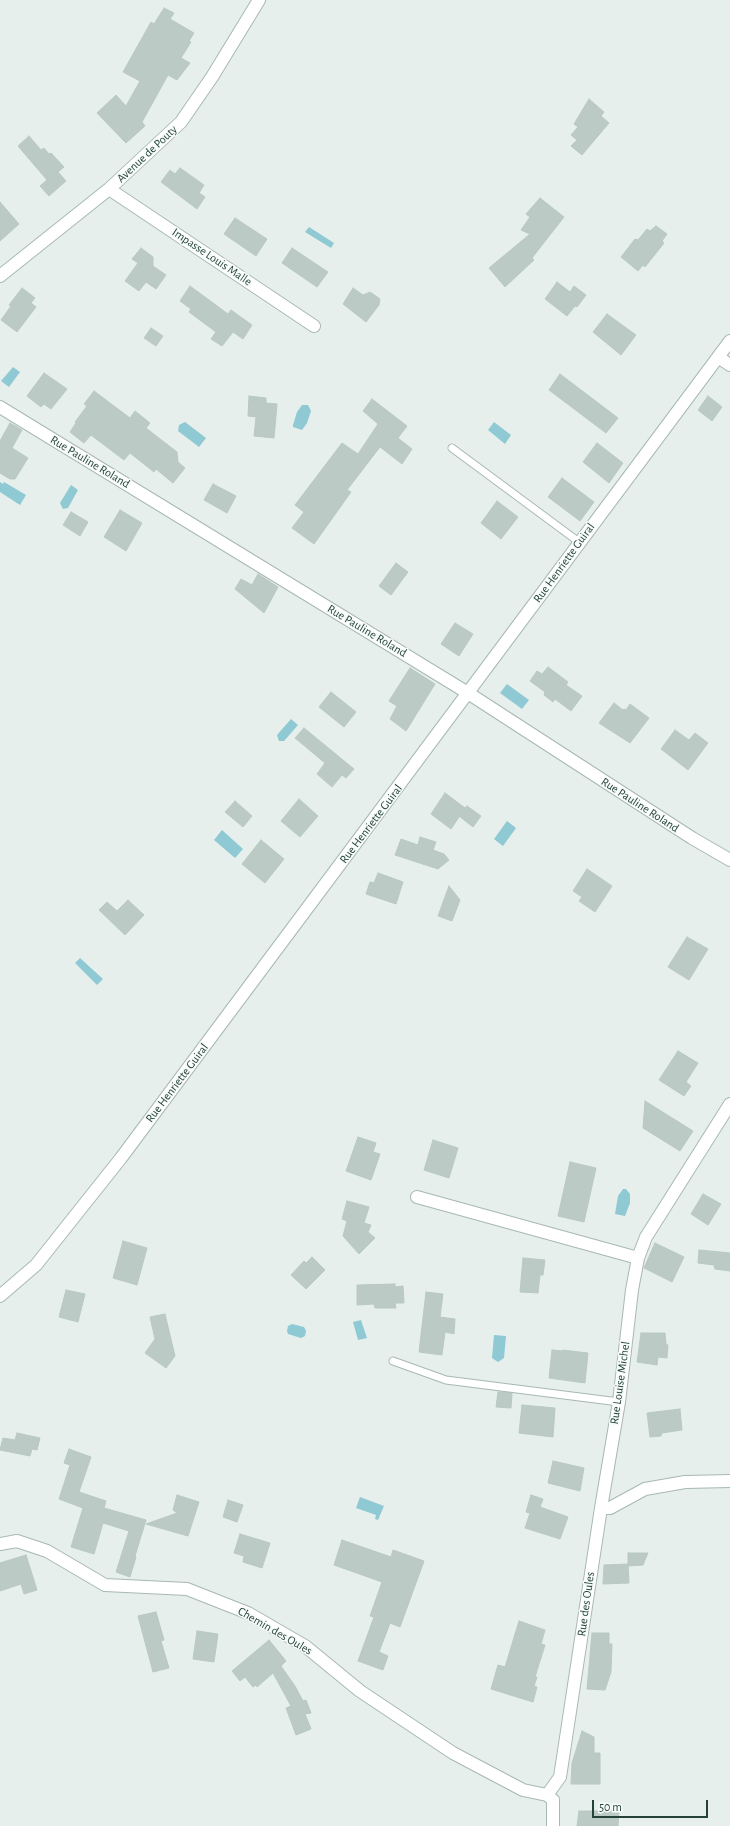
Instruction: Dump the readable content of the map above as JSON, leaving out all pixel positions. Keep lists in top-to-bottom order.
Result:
{
  "streets": {
    "street": [
      "Avenue de Pouty",
      "Impasse Louis Malle",
      "Rue Pauline Roland",
      "Rue Henriette Guiral",
      "Rue Louise Michel",
      "Rue des Oules",
      "Chemin des Oules"
    ]
  },
  "crossings": [
    ["Avenue de Pouty", "Impasse Louis Malle"],
    ["Rue Pauline Roland", "Rue Henriette Guiral"],
    ["Rue Louise Michel", "Rue des Oules"],
    ["Rue des Oules", "Chemin des Oules"]
  ],
  "scale_bar": "50 m"
}
